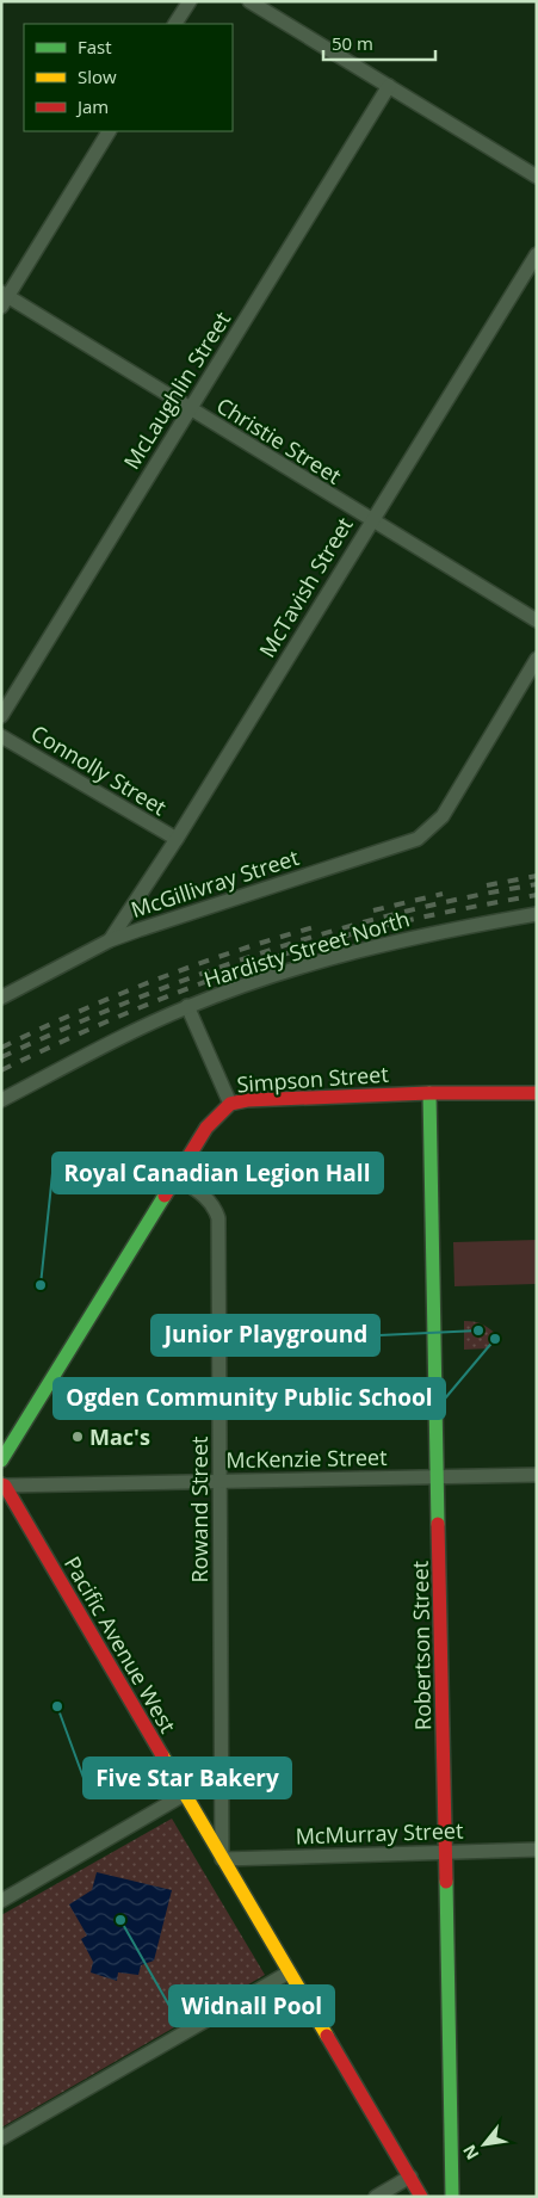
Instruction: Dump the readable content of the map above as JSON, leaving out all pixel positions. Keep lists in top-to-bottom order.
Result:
{
  "streets": {
    "street": [
      "McLaughlin Street",
      "Christie Street",
      "McTavish Street",
      "Connolly Street",
      "McGillivray Street",
      "Hardisty Street North",
      "Simpson Street",
      "McKenzie Street",
      "Rowand Street",
      "Pacific Avenue West",
      "Robertson Street",
      "McMurray Street"
    ]
  },
  "crossings": [
    ["McLaughlin Street", "Christie Street"],
    ["Christie Street", "McTavish Street"],
    ["McTavish Street", "Connolly Street"],
    ["McTavish Street", "McGillivray Street"],
    ["Simpson Street", "Rowand Street"],
    ["Simpson Street", "Robertson Street"],
    ["McKenzie Street", "Rowand Street"],
    ["McKenzie Street", "Pacific Avenue West"],
    ["McKenzie Street", "Robertson Street"],
    ["Rowand Street", "Pacific Avenue West"],
    ["Rowand Street", "McMurray Street"],
    ["Pacific Avenue West", "McMurray Street"],
    ["Robertson Street", "McMurray Street"]
  ],
  "places": [
    "Royal Canadian Legion Hall",
    "Junior Playground",
    "Ogden Community Public School",
    "Mac's",
    "Five Star Bakery",
    "Widnall Pool"
  ],
  "legend": ["Fast", "Slow", "Jam"],
  "scale_bar": "50 m",
  "north": "bottom left"
}
